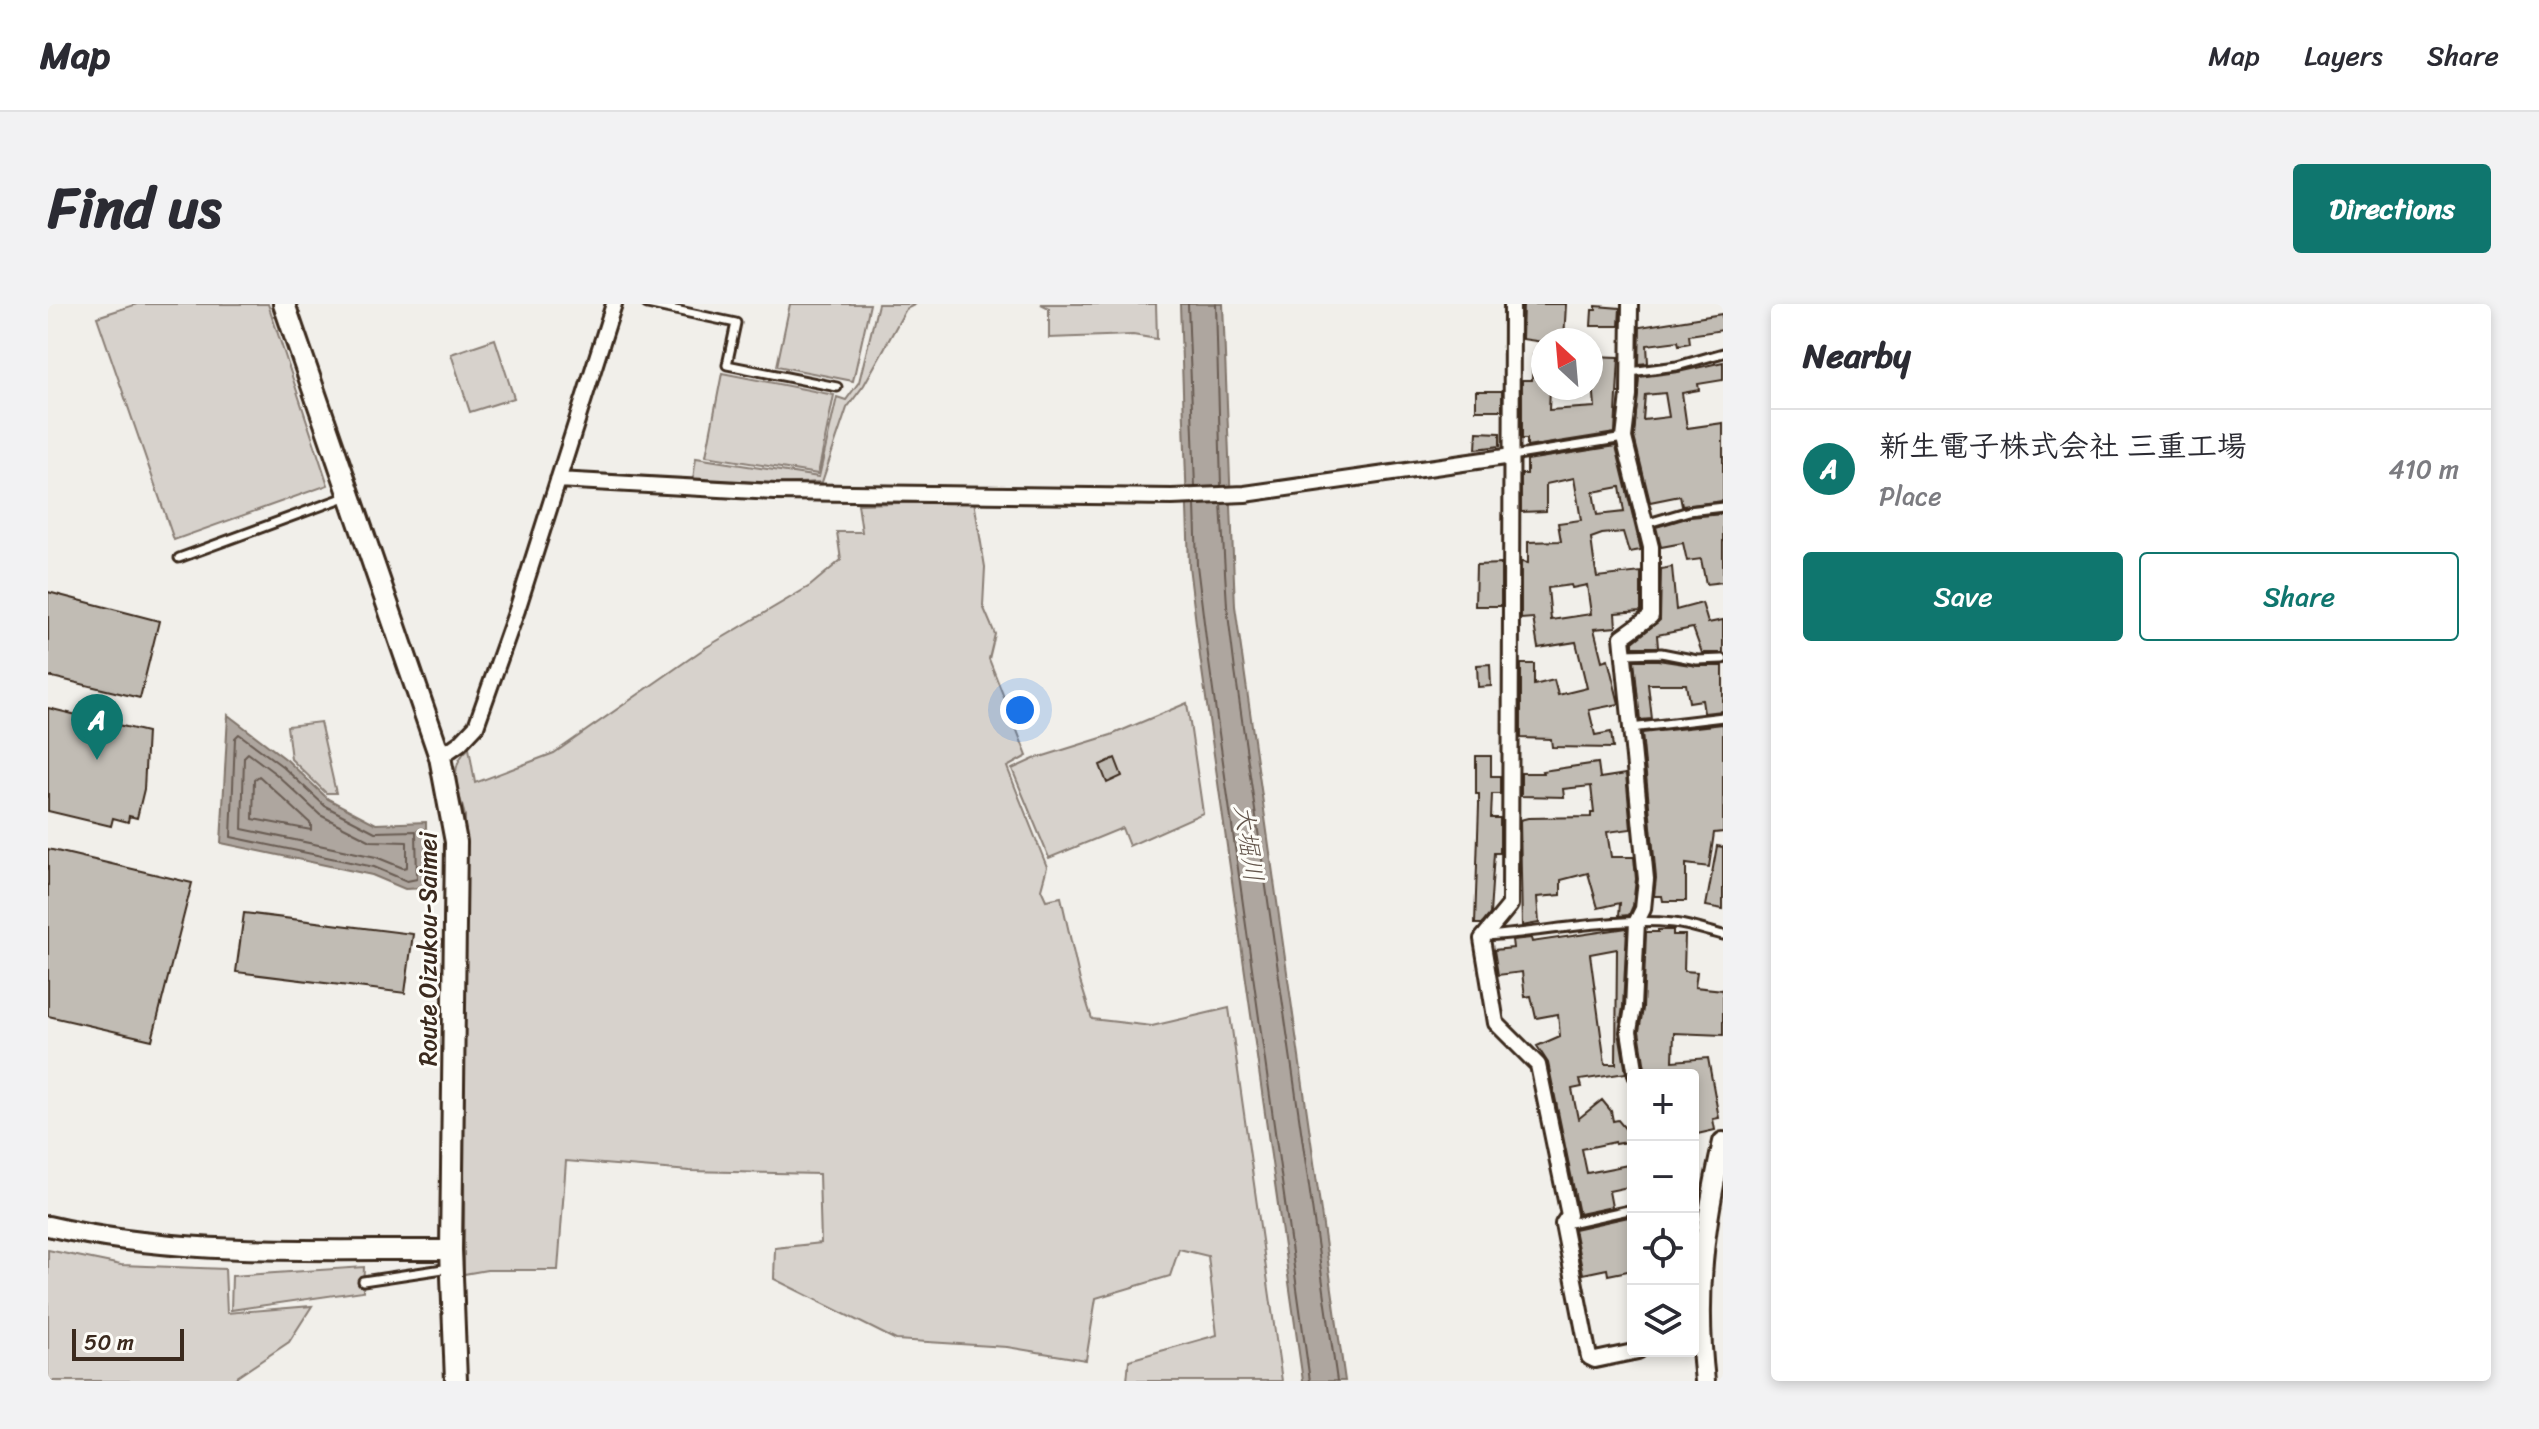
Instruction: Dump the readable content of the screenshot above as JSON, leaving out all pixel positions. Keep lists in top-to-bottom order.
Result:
{
  "streets": {
    "main road": ["Route Oizukou-Saimei"]
  },
  "water": ["大堀川"],
  "scale_bar": "50 m",
  "north": "top left",
  "page": {
    "header": "Map",
    "nav": ["Map", "Layers", "Share"],
    "title": "Find us",
    "buttons": [
      "Directions",
      ["Save", "Share"]
    ],
    "heading": "Nearby",
    "list": [
      {
        "mark": "A",
        "name": "新生電子株式会社 三重工場",
        "note": "Place",
        "value": "410 m"
      }
    ],
    "pins": "A",
    "map_buttons": ["+", "−"],
    "scale": "50 m"
  }
}
